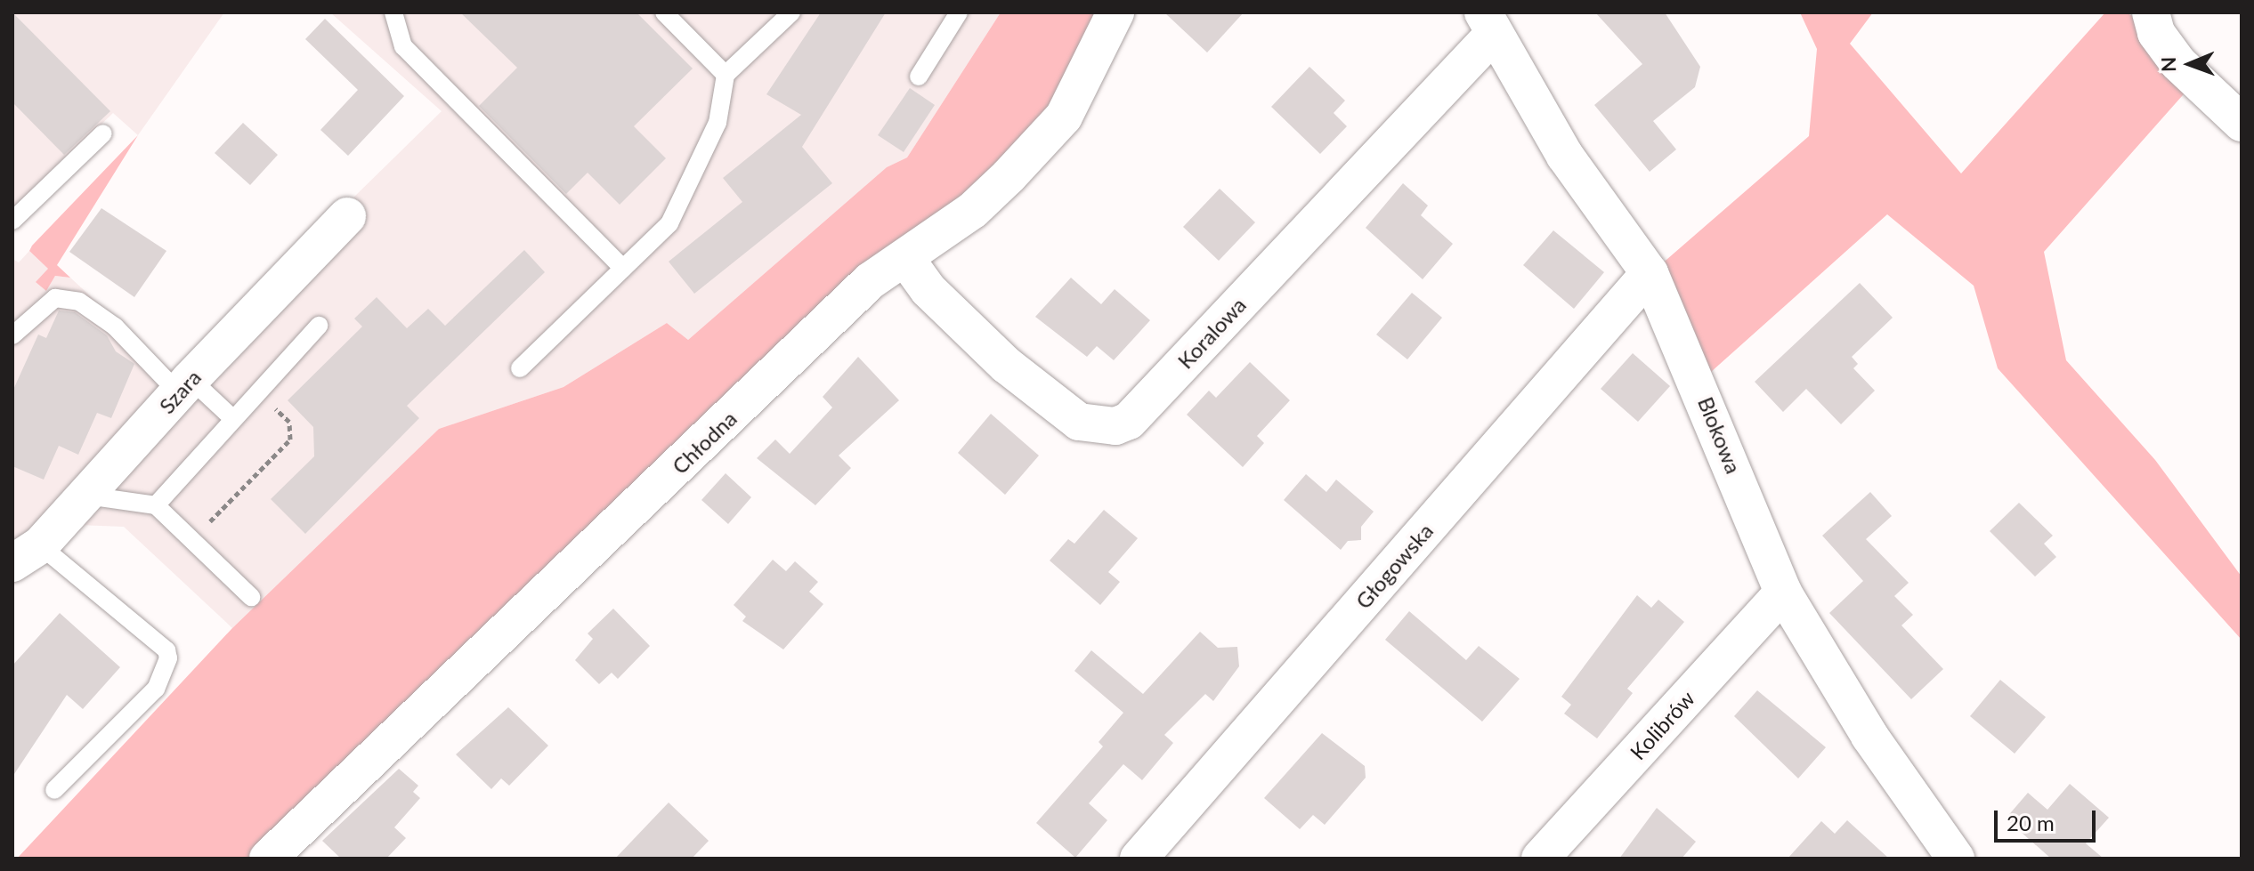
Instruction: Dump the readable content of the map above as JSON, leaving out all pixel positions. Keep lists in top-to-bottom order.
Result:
{
  "streets": {
    "street": [
      "Koralowa",
      "Szara",
      "Blokowa",
      "Chłodna",
      "Głogowska",
      "Kolibrów"
    ]
  },
  "crossings": [
    ["Koralowa", "Blokowa"],
    ["Koralowa", "Chłodna"],
    ["Blokowa", "Głogowska"],
    ["Blokowa", "Kolibrów"]
  ],
  "scale_bar": "20 m",
  "north": "left"
}
